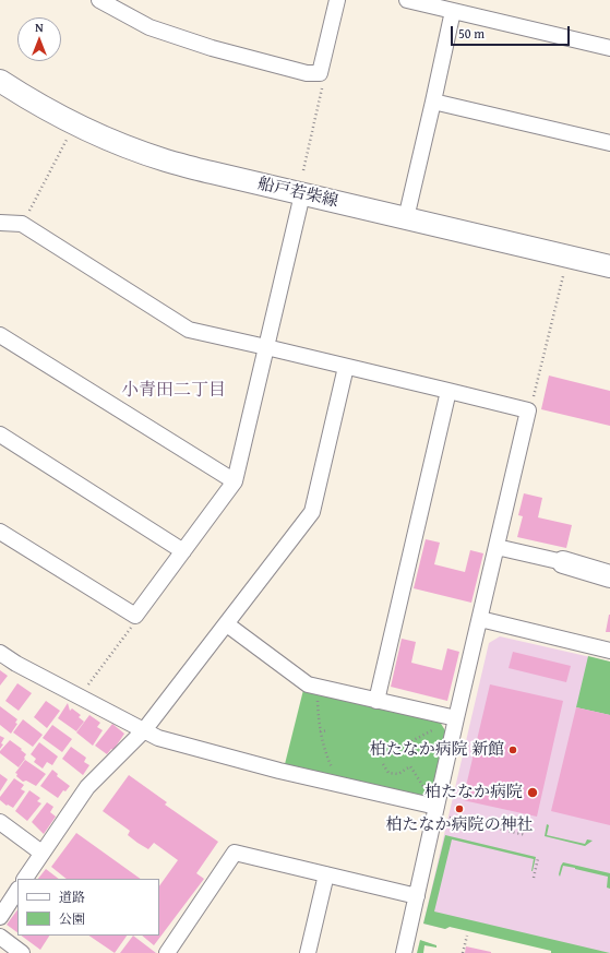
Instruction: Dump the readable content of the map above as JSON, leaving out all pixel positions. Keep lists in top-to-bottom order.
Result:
{
  "streets": {
    "street": ["船戸若柴線"]
  },
  "districts": ["小青田二丁目"],
  "places": ["柏たなか病院 新館", "柏たなか病院", "柏たなか病院の神社"],
  "legend": ["道路", "公園"],
  "scale_bar": "50 m",
  "north": "top"
}
